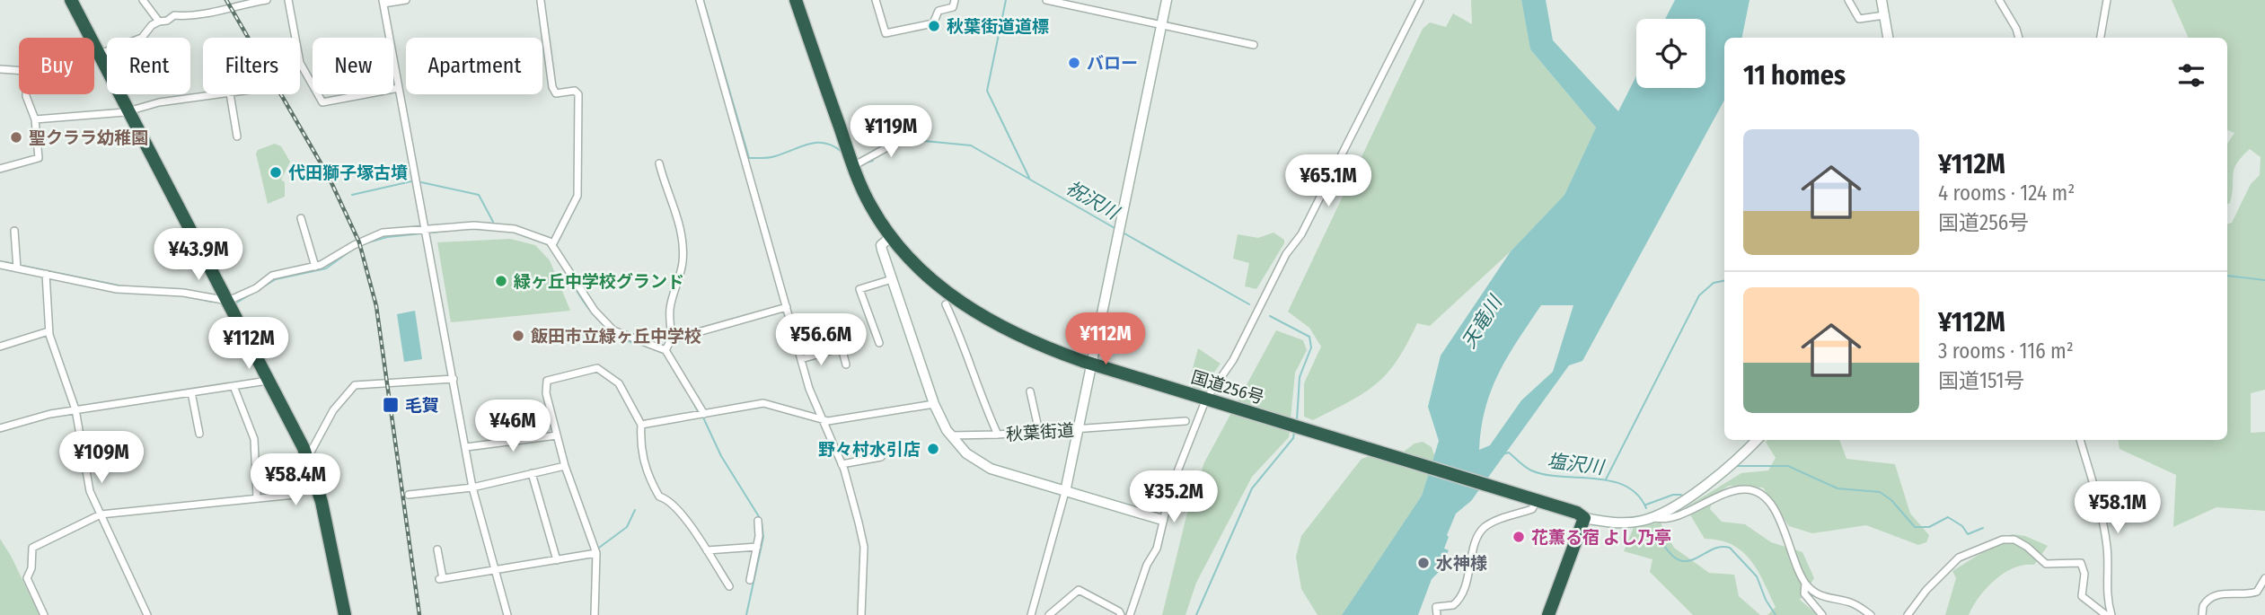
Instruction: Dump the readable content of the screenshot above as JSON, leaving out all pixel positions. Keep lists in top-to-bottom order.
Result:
{
  "streets": {
    "highway": ["国道256号"],
    "street": ["秋葉街道"]
  },
  "water": ["祝沢川", "天竜川", "塩沢川"],
  "places": {
    "other": [
      "秋葉街道道標",
      "バロー",
      "聖クララ幼稚園",
      "代田獅子塚古墳",
      "緑ヶ丘中学校グランド",
      "飯田市立緑ヶ丘中学校",
      "野々村水引店",
      "花薫る宿 よし乃亭",
      "水神様"
    ],
    "transit": ["毛賀"]
  },
  "page": {
    "chip": [
      "Buy",
      "Rent",
      "Filters",
      "New",
      "Apartment"
    ],
    "heading": "11 homes",
    "price": [
      "¥119M",
      "¥65.1M",
      "¥43.9M",
      "¥112M",
      "¥56.6M",
      "¥112M",
      "¥46M",
      "¥109M",
      "¥58.4M",
      "¥35.2M",
      "¥58.1M"
    ],
    "list": [
      {
        "name": "¥112M",
        "note": "4 rooms · 124 m² · 国道256号"
      },
      {
        "name": "¥112M",
        "note": "3 rooms · 116 m² · 国道151号"
      }
    ]
  }
}
